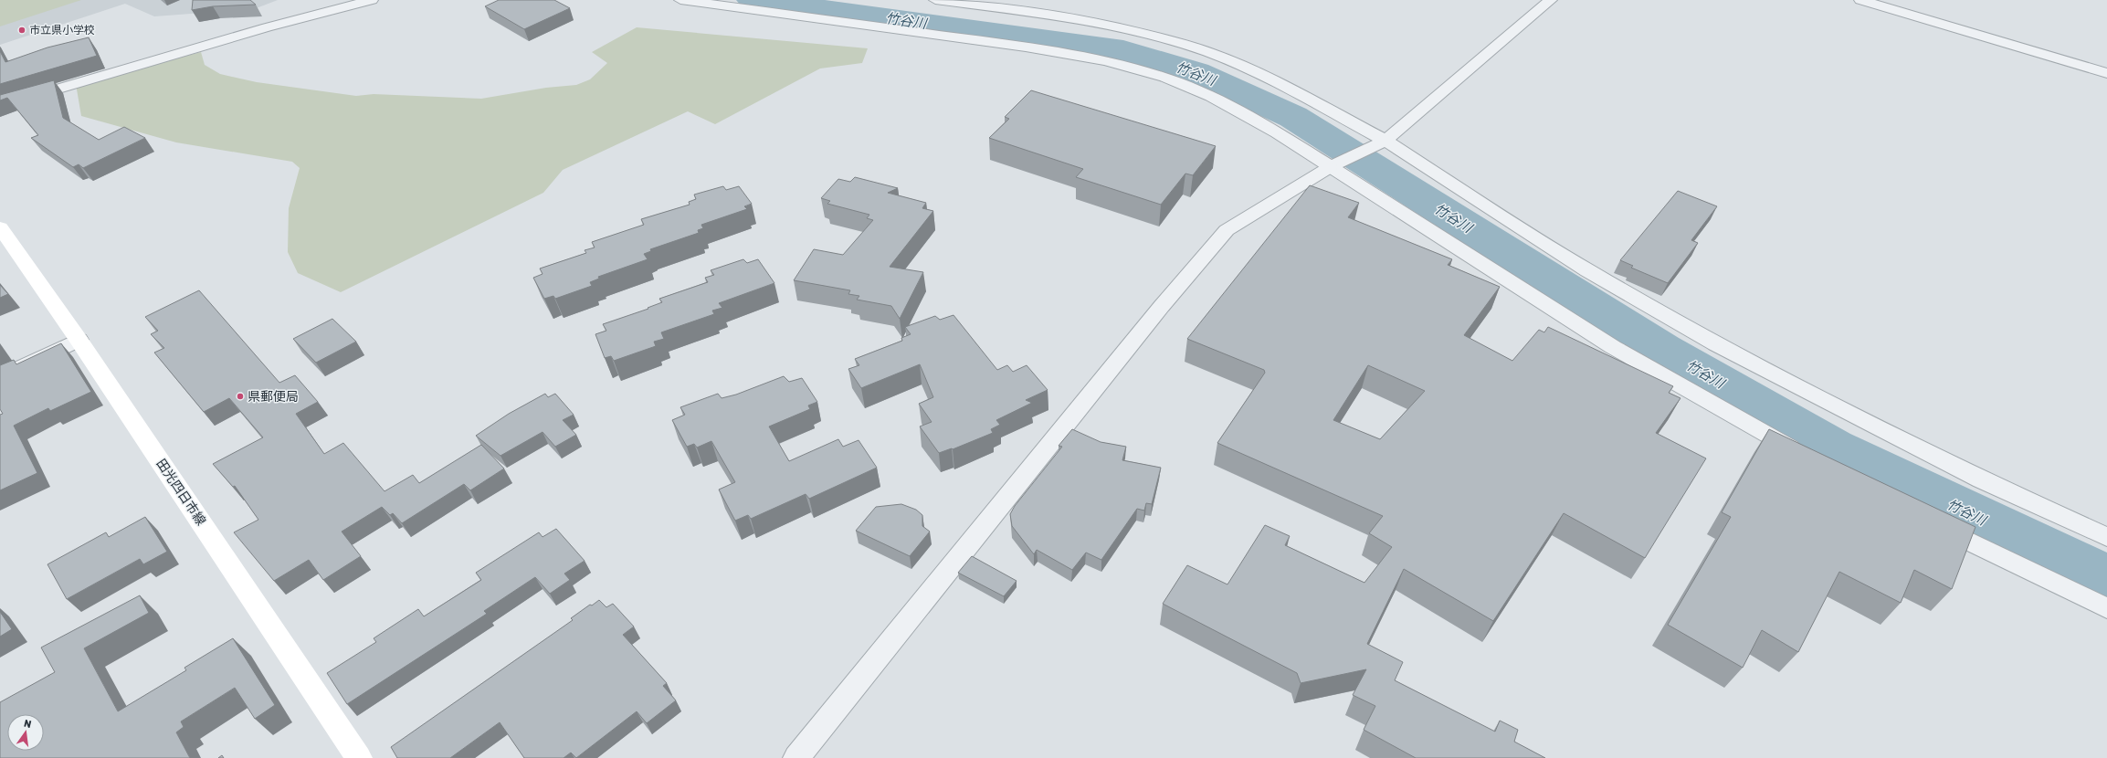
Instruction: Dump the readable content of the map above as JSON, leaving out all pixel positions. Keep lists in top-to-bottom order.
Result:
{
  "streets": {
    "main road": ["田光四日市線"]
  },
  "water": ["竹谷川"],
  "places": ["市立県小学校", "県郵便局"],
  "north": "top"
}
